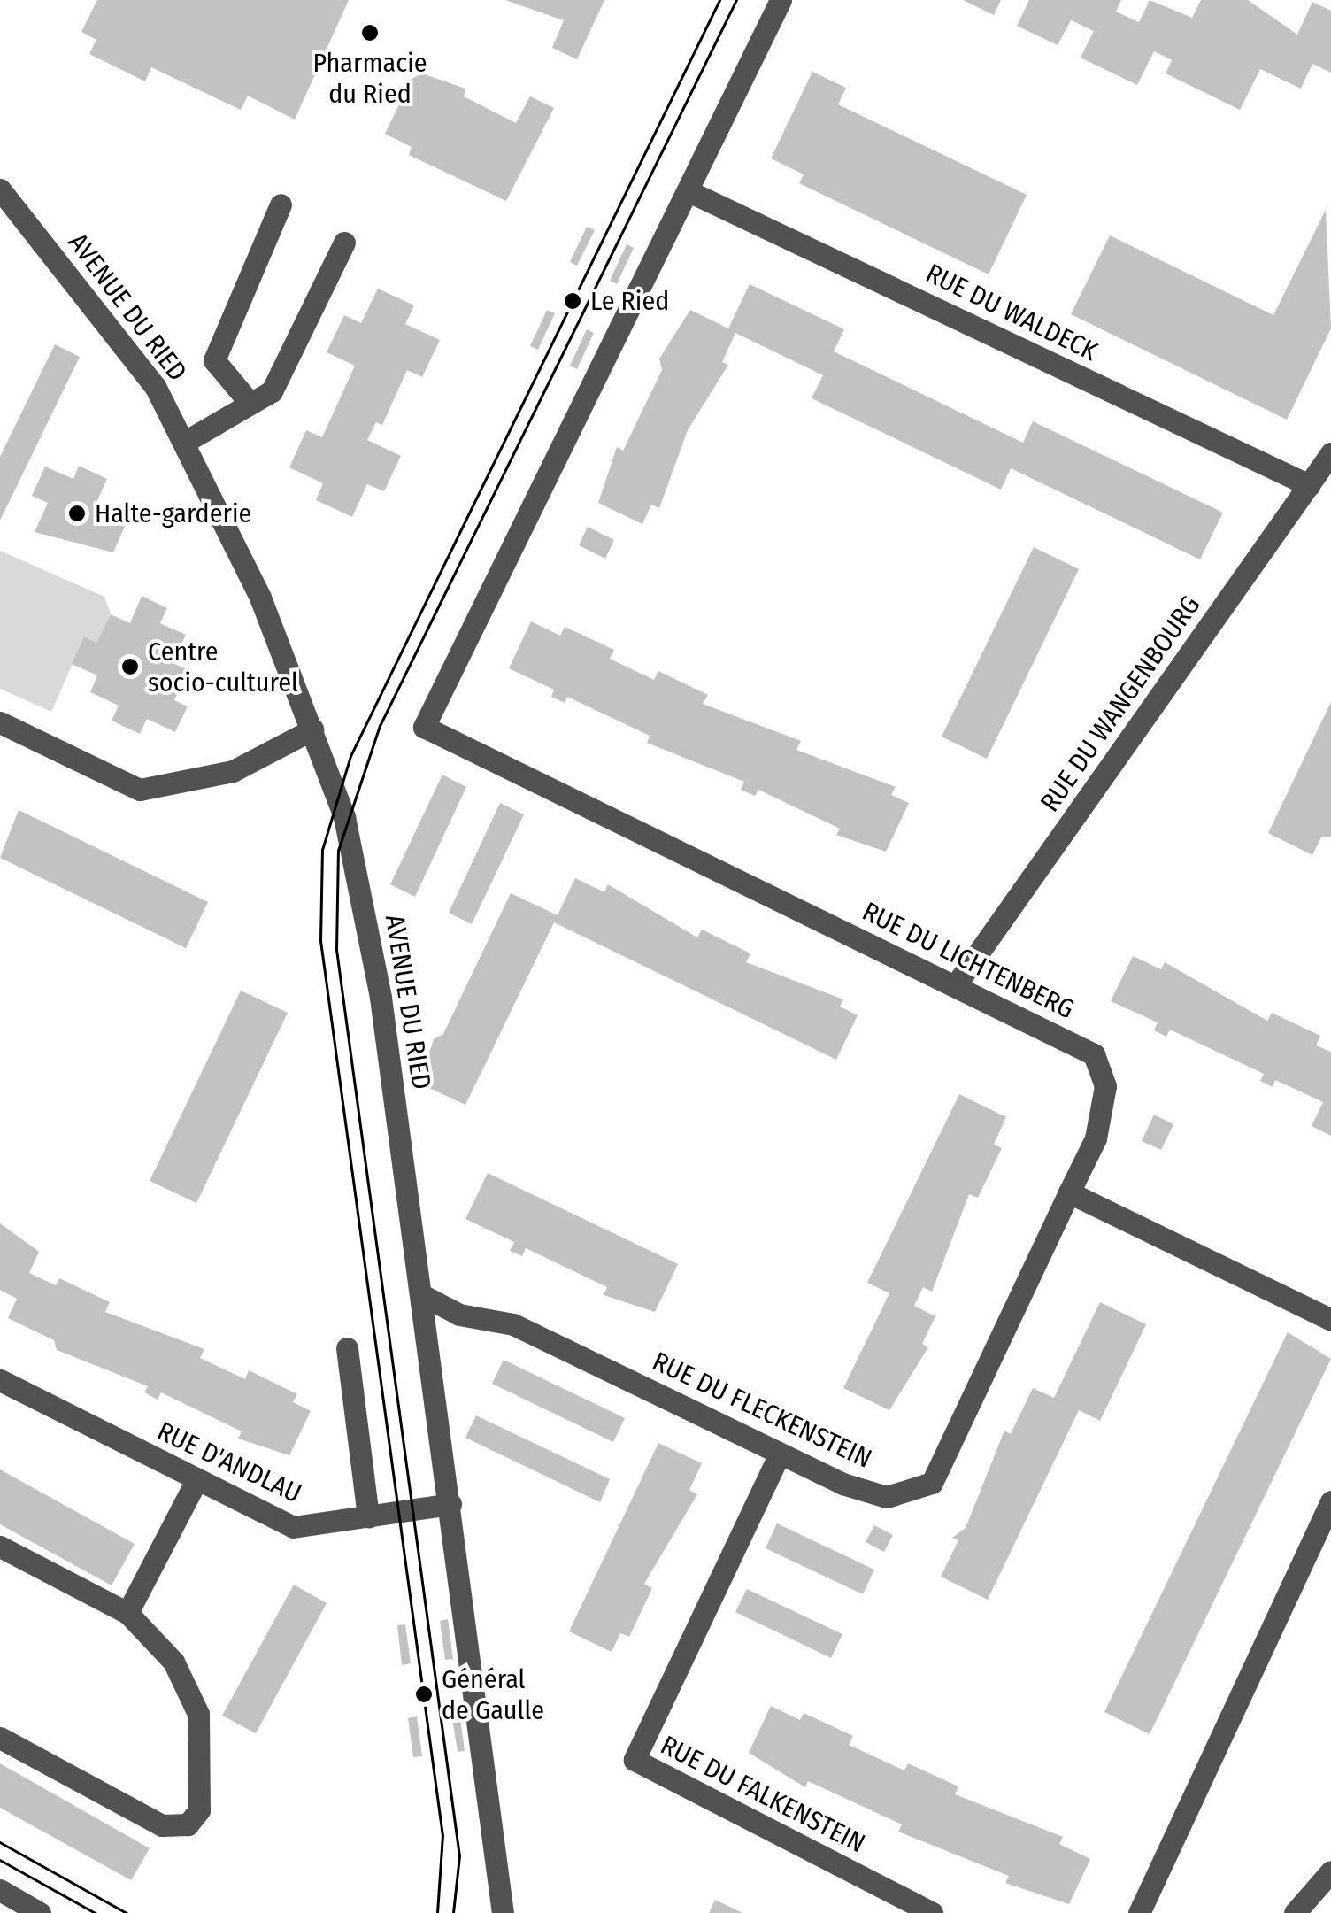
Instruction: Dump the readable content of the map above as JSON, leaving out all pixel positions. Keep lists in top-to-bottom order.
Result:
{
  "streets": {
    "street": [
      "AVENUE DU RIED",
      "RUE DU WALDECK",
      "RUE DU WANGENBOURG",
      "RUE DU LICHTENBERG",
      "RUE DU FLECKENSTEIN",
      "RUE D'ANDLAU",
      "RUE DU FALKENSTEIN"
    ]
  },
  "crossings": [
    ["AVENUE DU RIED", "RUE DU FLECKENSTEIN"],
    ["AVENUE DU RIED", "RUE D'ANDLAU"],
    ["RUE DU WALDECK", "RUE DU WANGENBOURG"],
    ["RUE DU WALDECK", "RUE DU LICHTENBERG"],
    ["RUE DU WANGENBOURG", "RUE DU LICHTENBERG"],
    ["RUE DU LICHTENBERG", "RUE DU FLECKENSTEIN"],
    ["RUE DU FLECKENSTEIN", "RUE DU FALKENSTEIN"]
  ],
  "places": [
    "Pharmacie du Ried",
    "Le Ried",
    "Halte-garderie",
    "Centre socio-culturel",
    "Général de Gaulle"
  ]
}
